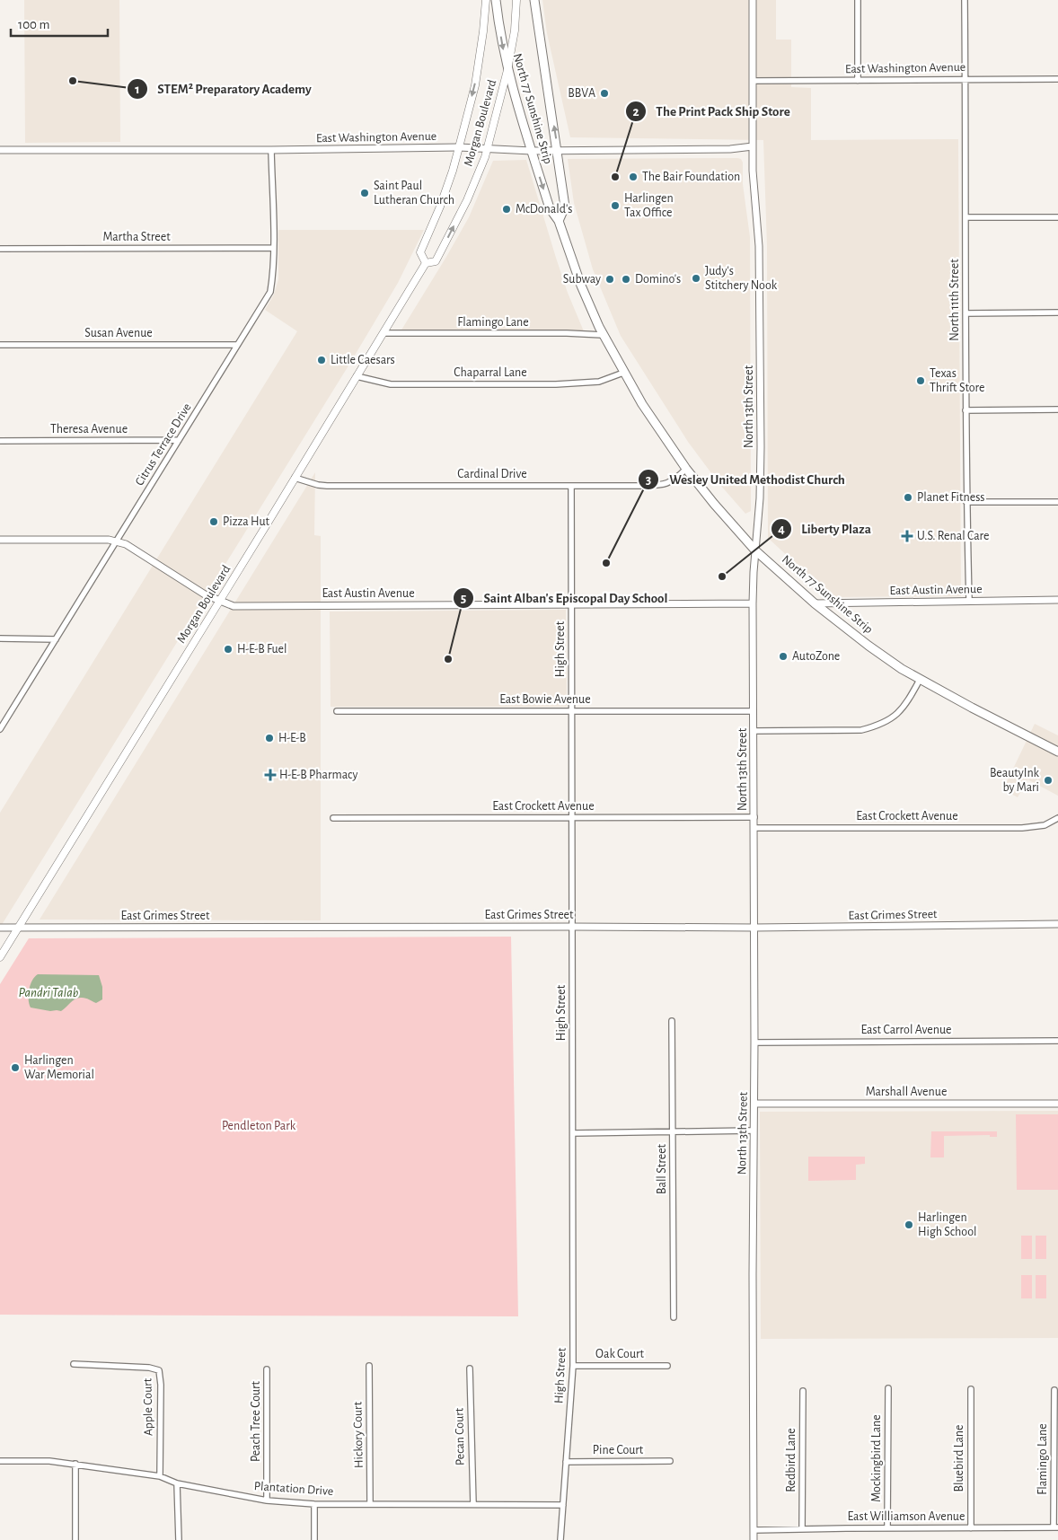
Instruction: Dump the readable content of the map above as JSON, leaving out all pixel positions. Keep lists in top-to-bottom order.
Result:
{
  "streets": {
    "main road": ["North 77 Sunshine Strip", "Morgan Boulevard"],
    "street": [
      "East Washington Avenue",
      "Martha Street",
      "North 11th Street",
      "Flamingo Lane",
      "Susan Avenue",
      "Chaparral Lane",
      "North 13th Street",
      "Theresa Avenue",
      "Citrus Terrace Drive",
      "Cardinal Drive",
      "East Austin Avenue",
      "High Street",
      "East Bowie Avenue",
      "East Crockett Avenue",
      "East Grimes Street",
      "East Carrol Avenue",
      "Marshall Avenue",
      "Ball Street",
      "Oak Court",
      "Apple Court",
      "Peach Tree Court",
      "Hickory Court",
      "Pecan Court",
      "Pine Court",
      "Mockingbird Lane",
      "Bluebird Lane",
      "Redbird Lane",
      "Plantation Drive",
      "East Williamson Avenue"
    ]
  },
  "crossings": [
    ["East Washington Avenue", "North 77 Sunshine Strip"],
    ["East Washington Avenue", "Morgan Boulevard"],
    ["East Washington Avenue", "North 11th Street"],
    ["East Washington Avenue", "North 13th Street"],
    ["East Washington Avenue", "Citrus Terrace Drive"],
    ["North 77 Sunshine Strip", "Morgan Boulevard"],
    ["North 77 Sunshine Strip", "Flamingo Lane"],
    ["North 77 Sunshine Strip", "Chaparral Lane"],
    ["North 77 Sunshine Strip", "North 13th Street"],
    ["North 77 Sunshine Strip", "Cardinal Drive"],
    ["North 77 Sunshine Strip", "East Austin Avenue"],
    ["Morgan Boulevard", "Flamingo Lane"],
    ["Morgan Boulevard", "Chaparral Lane"],
    ["Morgan Boulevard", "Cardinal Drive"],
    ["Morgan Boulevard", "East Austin Avenue"],
    ["Morgan Boulevard", "East Grimes Street"],
    ["Martha Street", "Citrus Terrace Drive"],
    ["North 11th Street", "East Austin Avenue"],
    ["Flamingo Lane", "East Williamson Avenue"],
    ["Susan Avenue", "Citrus Terrace Drive"],
    ["North 13th Street", "East Austin Avenue"],
    ["North 13th Street", "East Bowie Avenue"],
    ["North 13th Street", "East Crockett Avenue"],
    ["North 13th Street", "East Grimes Street"],
    ["North 13th Street", "East Carrol Avenue"],
    ["North 13th Street", "Marshall Avenue"],
    ["North 13th Street", "East Williamson Avenue"],
    ["Theresa Avenue", "Citrus Terrace Drive"],
    ["Citrus Terrace Drive", "East Austin Avenue"],
    ["Cardinal Drive", "High Street"],
    ["East Austin Avenue", "High Street"],
    ["High Street", "East Bowie Avenue"],
    ["High Street", "East Crockett Avenue"],
    ["High Street", "East Grimes Street"],
    ["High Street", "Oak Court"],
    ["High Street", "Pine Court"],
    ["High Street", "Plantation Drive"],
    ["Apple Court", "Plantation Drive"],
    ["Peach Tree Court", "Plantation Drive"],
    ["Hickory Court", "Plantation Drive"],
    ["Pecan Court", "Plantation Drive"],
    ["Mockingbird Lane", "East Williamson Avenue"],
    ["Bluebird Lane", "East Williamson Avenue"],
    ["Redbird Lane", "East Williamson Avenue"]
  ],
  "water": ["Pandri Talab"],
  "parks": ["Pendleton Park"],
  "places": {
    "other": [
      "STEM² Preparatory Academy",
      "BBVA",
      "The Print Pack Ship Store",
      "The Bair Foundation",
      "Saint Paul Lutheran Church",
      "Harlingen Tax Office",
      "McDonald's",
      "Judy's Stitchery Nook",
      "Subway",
      "Domino's",
      "Little Caesars",
      "Texas Thrift Store",
      "Planet Fitness",
      "Pizza Hut",
      "Wesley United Methodist Church",
      "Liberty Plaza",
      "H-E-B Fuel",
      "AutoZone",
      "Saint Alban's Episcopal Day School",
      "H-E-B",
      "BeautyInk by Mari",
      "Harlingen War Memorial",
      "Harlingen High School"
    ],
    "health": ["U.S. Renal Care", "H-E-B Pharmacy"]
  },
  "scale_bar": "100 m"
}
